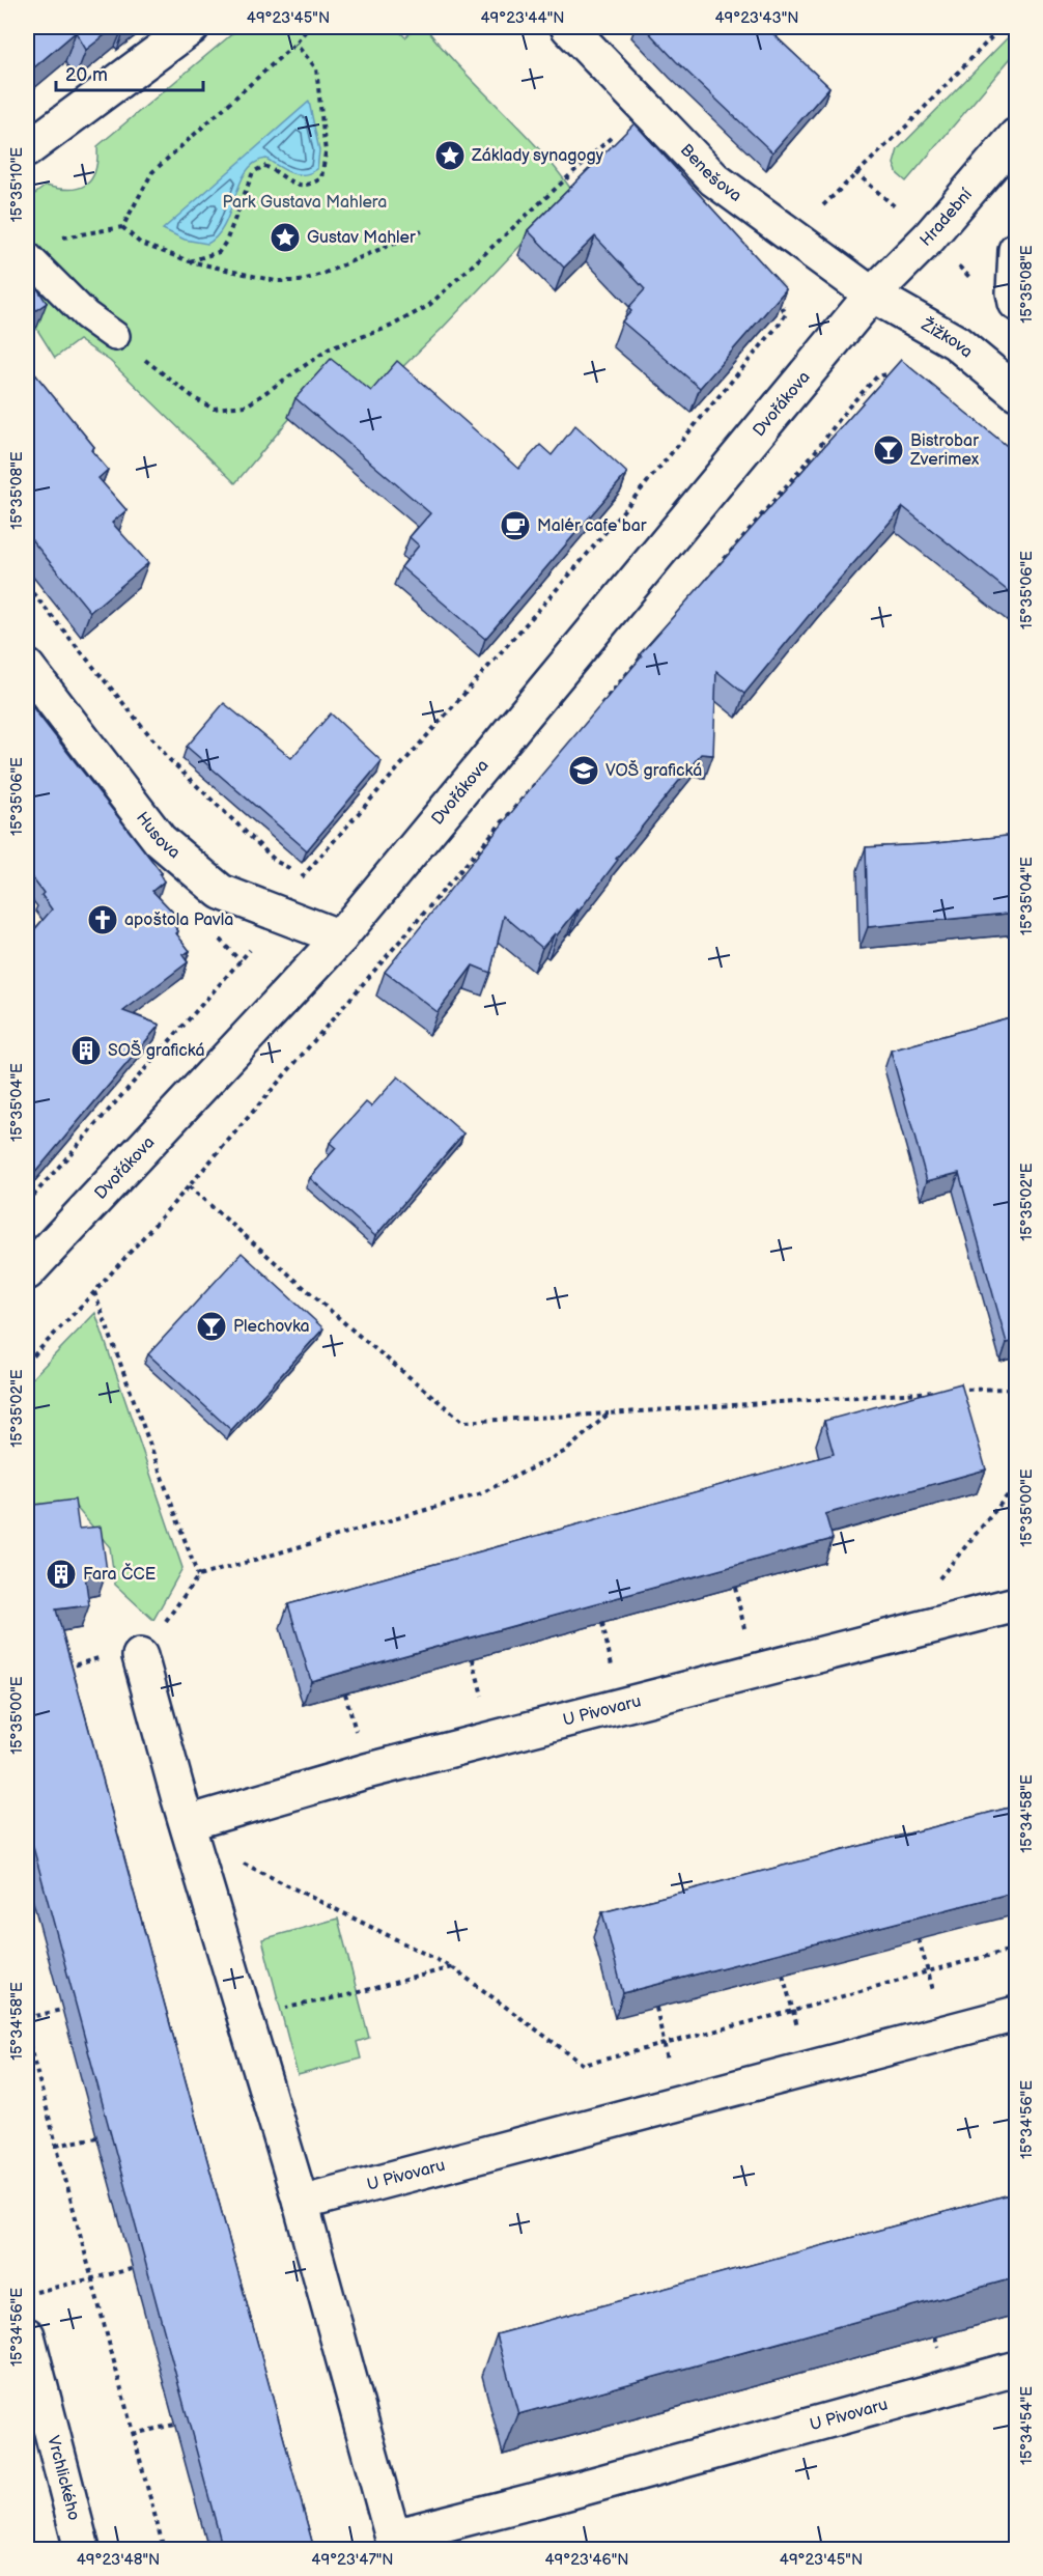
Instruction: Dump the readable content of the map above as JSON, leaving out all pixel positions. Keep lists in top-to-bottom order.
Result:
{
  "streets": {
    "street": [
      "Benešova",
      "Hradební",
      "Žižkova",
      "Dvořákova",
      "Husova",
      "U Pivovaru",
      "Vrchlického"
    ]
  },
  "crossings": [
    ["Benešova", "Hradební"],
    ["Benešova", "Žižkova"],
    ["Benešova", "Dvořákova"],
    ["Hradební", "Žižkova"],
    ["Hradební", "Dvořákova"],
    ["Žižkova", "Dvořákova"],
    ["Dvořákova", "Husova"]
  ],
  "parks": ["Park Gustava Mahlera"],
  "places": {
    "place": ["Základy synagogy", "Gustav Mahler"],
    "bar": ["Bistrobar Zverimex", "Plechovka"],
    "cafe": ["Malér cafe bar"],
    "school or university": ["VOŠ grafická"],
    "church": ["apoštola Pavla"],
    "building": ["SOŠ grafická", "Fara ČCE"]
  },
  "scale_bar": "20 m",
  "coordinates": [
    "49°23'45\"N",
    "49°23'44\"N",
    "49°23'43\"N",
    "15°35'10\"E",
    "15°35'08\"E",
    "15°35'06\"E",
    "15°35'04\"E",
    "15°35'02\"E",
    "15°35'00\"E",
    "15°34'58\"E",
    "15°34'56\"E",
    "15°34'54\"E",
    "49°23'48\"N",
    "49°23'47\"N",
    "49°23'46\"N"
  ]
}
